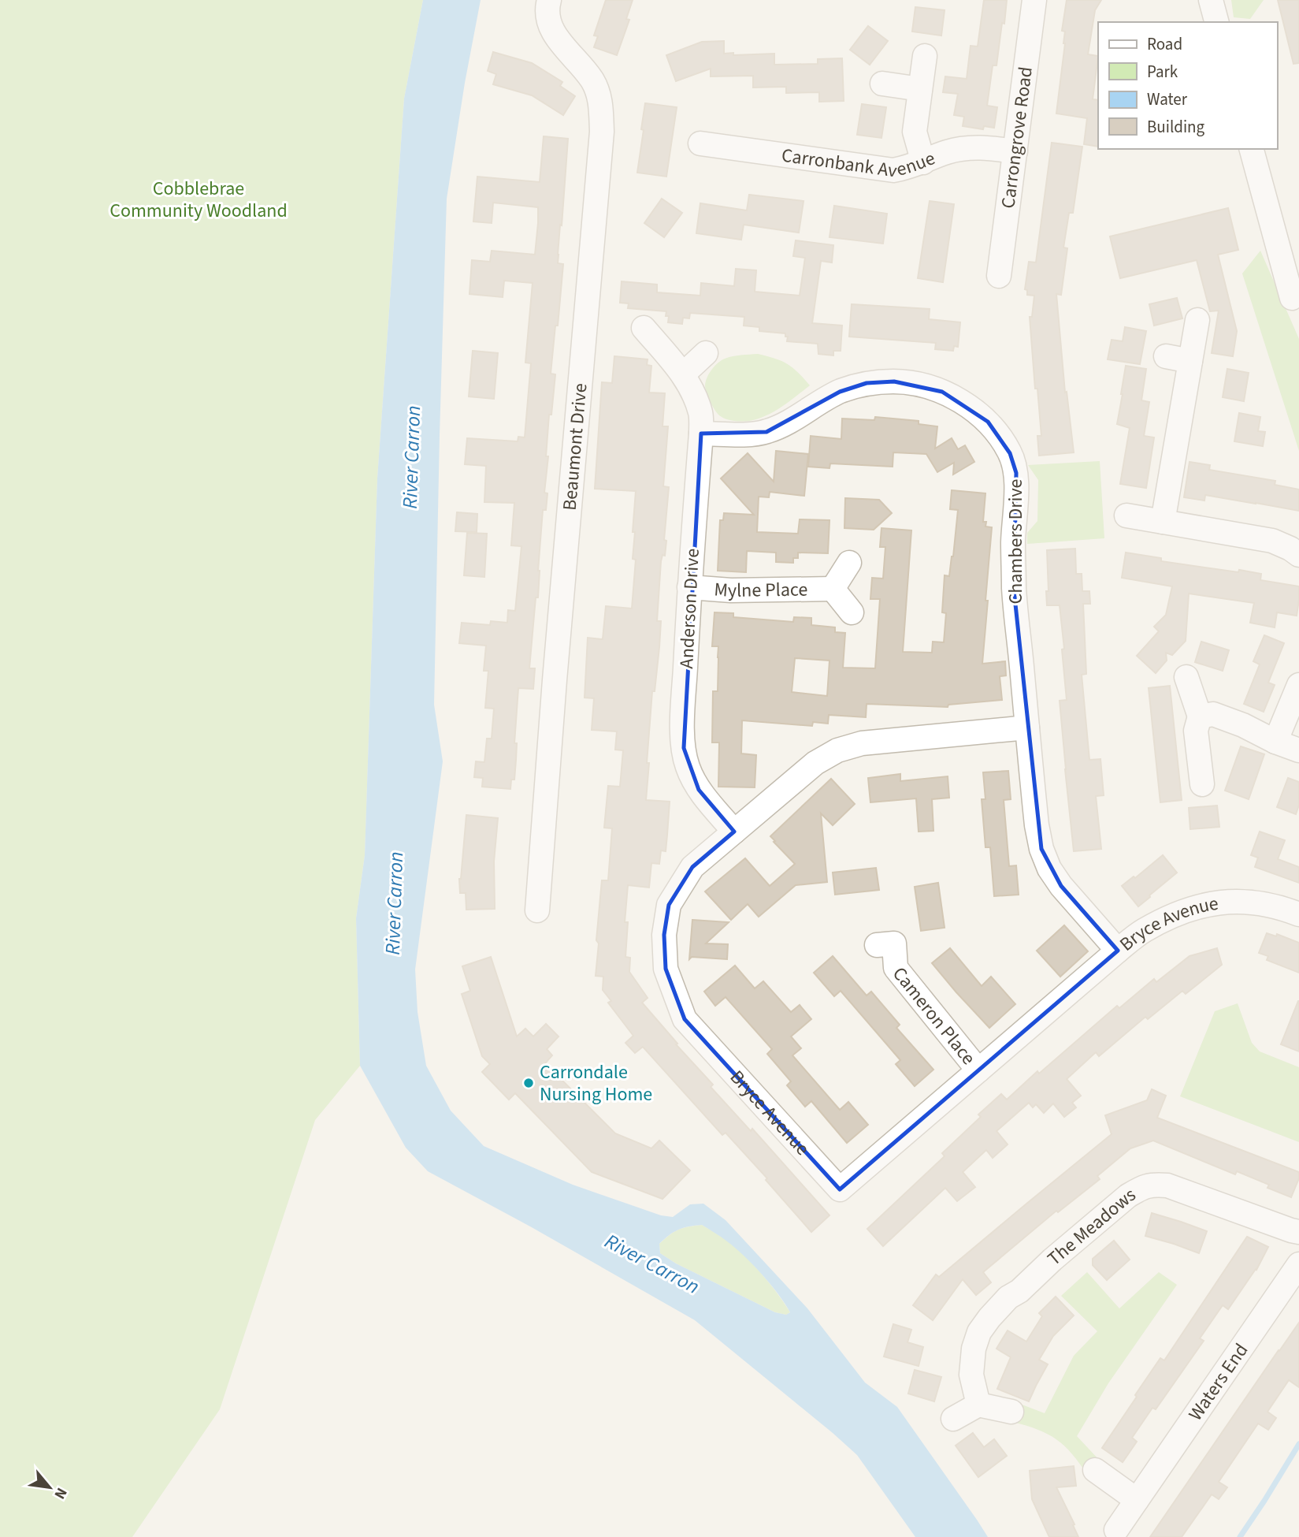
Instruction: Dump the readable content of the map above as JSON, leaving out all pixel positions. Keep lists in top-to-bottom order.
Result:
{
  "streets": {
    "street": [
      "Carrongrove Road",
      "Carronbank Avenue",
      "Beaumont Drive",
      "Chambers Drive",
      "Mylne Place",
      "Anderson Drive",
      "Bryce Avenue",
      "Cameron Place",
      "The Meadows",
      "Waters End"
    ]
  },
  "crossings": [
    ["Carrongrove Road", "Carronbank Avenue"],
    ["Chambers Drive", "Anderson Drive"],
    ["Chambers Drive", "Bryce Avenue"],
    ["Mylne Place", "Anderson Drive"],
    ["Anderson Drive", "Bryce Avenue"],
    ["Bryce Avenue", "Cameron Place"]
  ],
  "water": ["River Carron"],
  "parks": ["Cobblebrae Community Woodland"],
  "places": ["Carrondale Nursing Home"],
  "legend": [
    "Road",
    "Park",
    "Water",
    "Building"
  ],
  "north": "bottom right"
}
